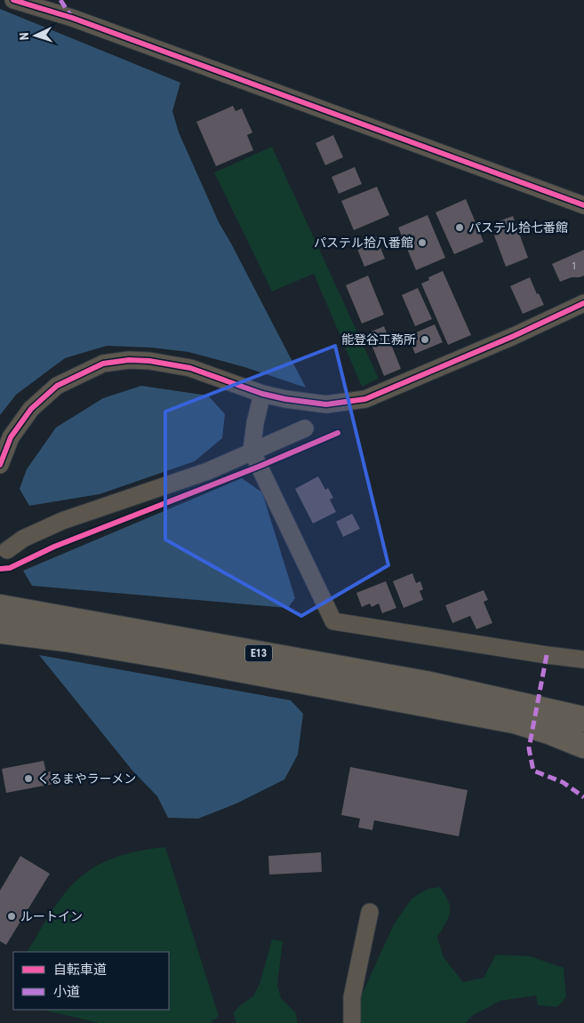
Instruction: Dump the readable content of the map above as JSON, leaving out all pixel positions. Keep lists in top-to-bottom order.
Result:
{
  "streets": {
    "highway": ["E13"]
  },
  "places": [
    "パステル拾七番館",
    "パステル拾八番館",
    "能登谷工務所",
    "くるまやラーメン",
    "ルートイン"
  ],
  "house_numbers": ["1"],
  "legend": ["自転車道", "小道"],
  "north": "left"
}
